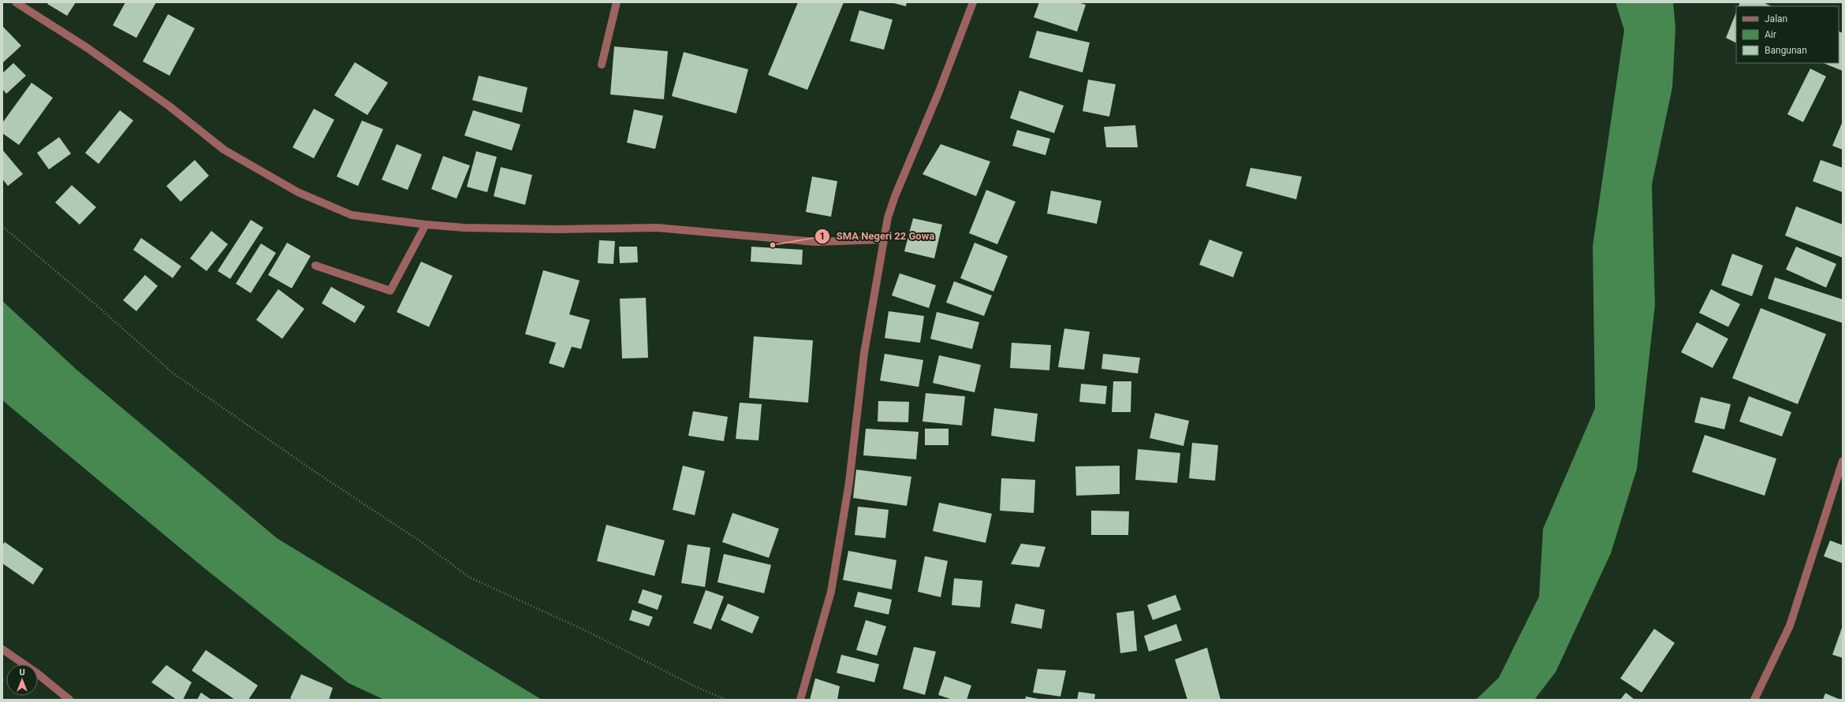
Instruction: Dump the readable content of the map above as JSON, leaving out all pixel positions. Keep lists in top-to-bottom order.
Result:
{
  "places": ["SMA Negeri 22 Gowa"],
  "legend": ["Jalan", "Air", "Bangunan"],
  "north": "top"
}
